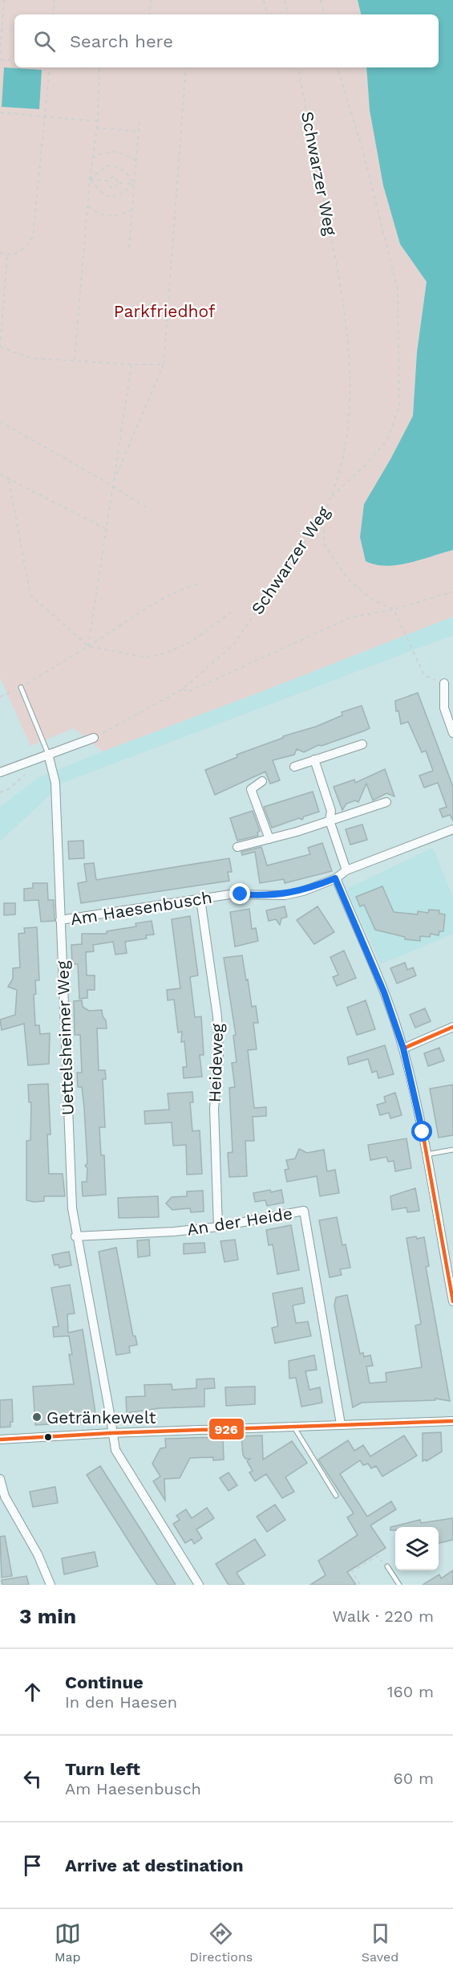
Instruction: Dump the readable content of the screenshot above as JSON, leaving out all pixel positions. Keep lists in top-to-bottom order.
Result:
{
  "streets": {
    "street": [
      "Am Haesenbusch",
      "Uettelsheimer Weg",
      "Heideweg",
      "An der Heide"
    ],
    "path": ["Schwarzer Weg"]
  },
  "crossings": [
    ["Am Haesenbusch", "Uettelsheimer Weg"],
    ["Am Haesenbusch", "Heideweg"],
    ["Uettelsheimer Weg", "An der Heide"],
    ["Heideweg", "An der Heide"]
  ],
  "parks": ["Parkfriedhof"],
  "places": ["Getränkewelt"],
  "lines": ["transit line 926"],
  "page": {
    "search": "Search here",
    "heading": ["3 min", "Walk · 220 m"],
    "list": [
      ["Continue", "In den Haesen", "160 m"],
      ["Turn left", "Am Haesenbusch", "60 m"],
      "Arrive at destination"
    ],
    "nav": ["Map", "Directions", "Saved"]
  }
}
